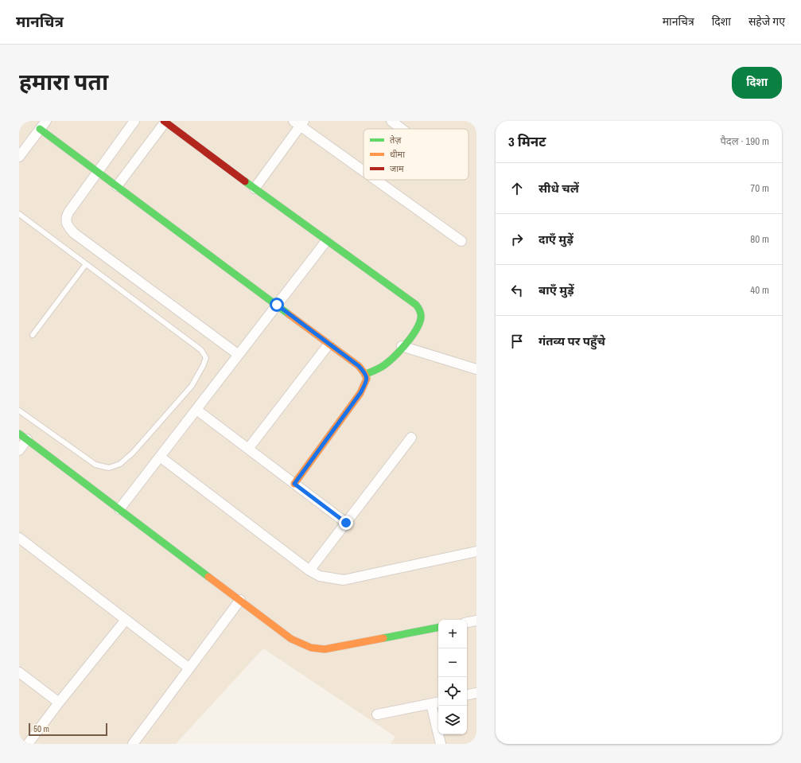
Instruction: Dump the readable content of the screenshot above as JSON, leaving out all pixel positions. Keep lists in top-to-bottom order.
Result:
{
  "legend": ["तेज़", "धीमा", "जाम"],
  "scale_bar": "50 m",
  "page": {
    "header": "मानचित्र",
    "nav": ["मानचित्र", "दिशा", "सहेजे गए"],
    "title": "हमारा पता",
    "buttons": "दिशा",
    "heading": ["3 मिनट", "पैदल · 190 m"],
    "list": [
      ["सीधे चलें", "70 m"],
      ["दाएँ मुड़ें", "80 m"],
      ["बाएँ मुड़ें", "40 m"],
      "गंतव्य पर पहुँचे"
    ],
    "map_buttons": ["+", "−"],
    "scale": "50 m"
  }
}
